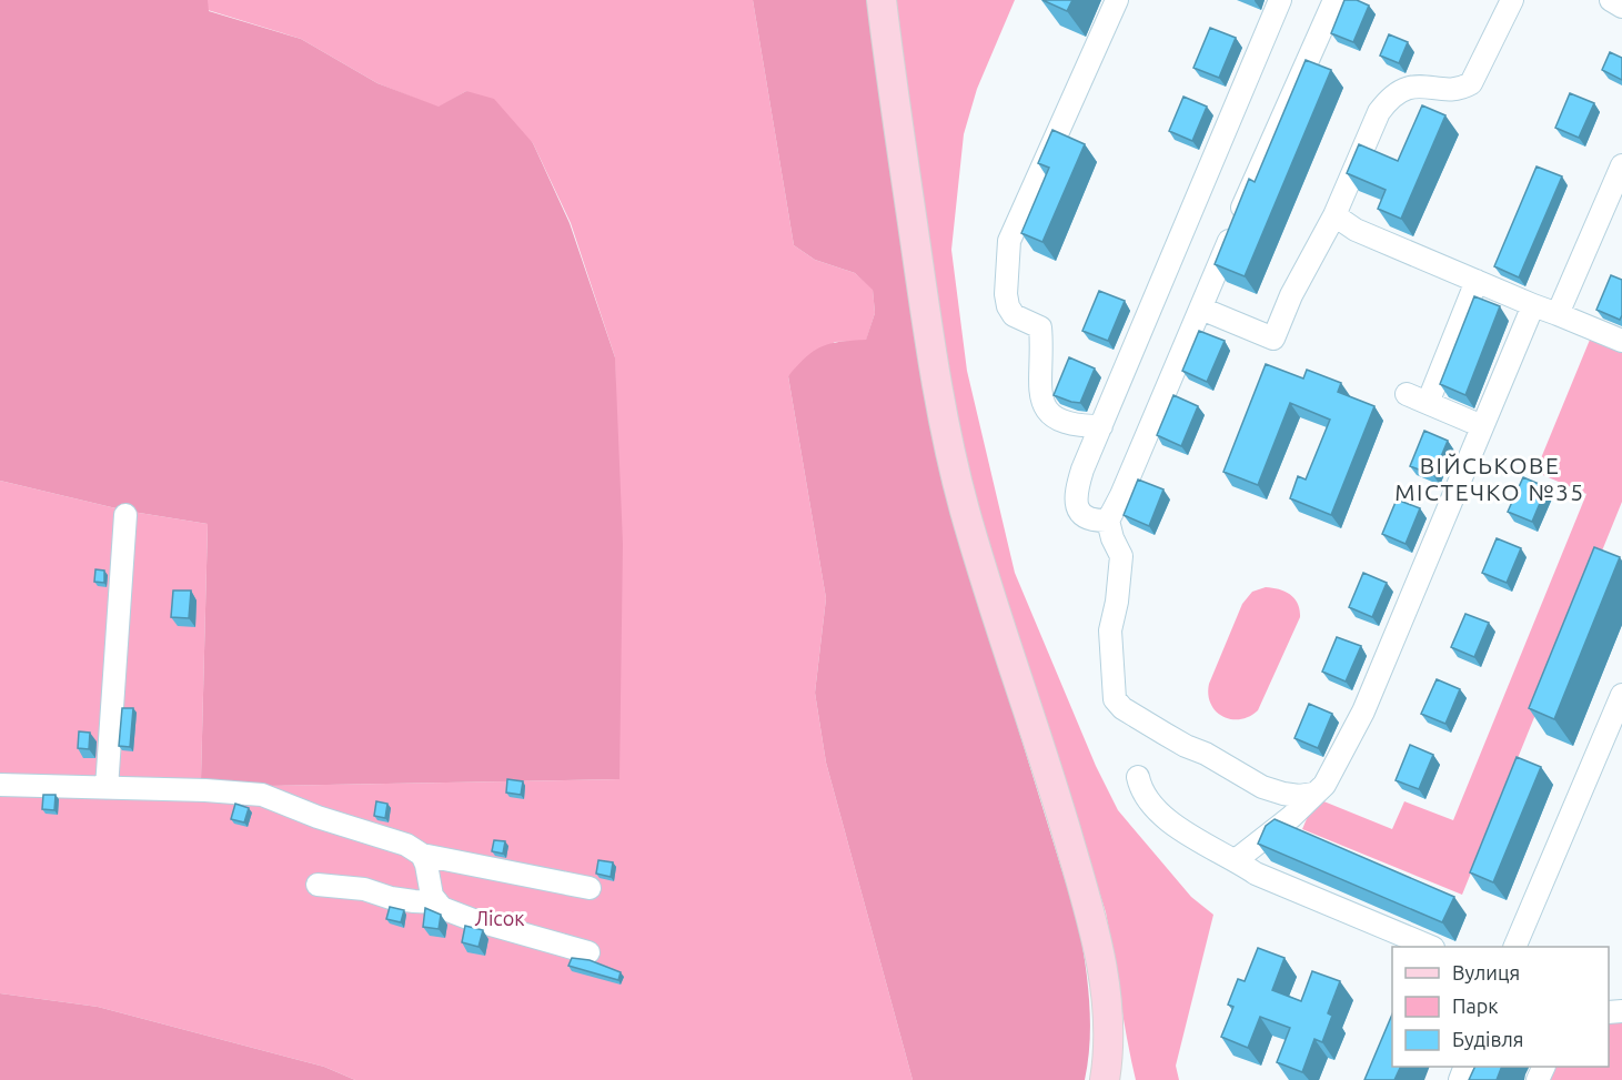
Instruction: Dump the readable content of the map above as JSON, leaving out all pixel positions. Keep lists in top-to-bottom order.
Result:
{
  "districts": ["ВІЙСЬКОВЕ МІСТЕЧКО №35"],
  "parks": ["Лісок"],
  "legend": ["Вулиця", "Парк", "Будівля"]
}
